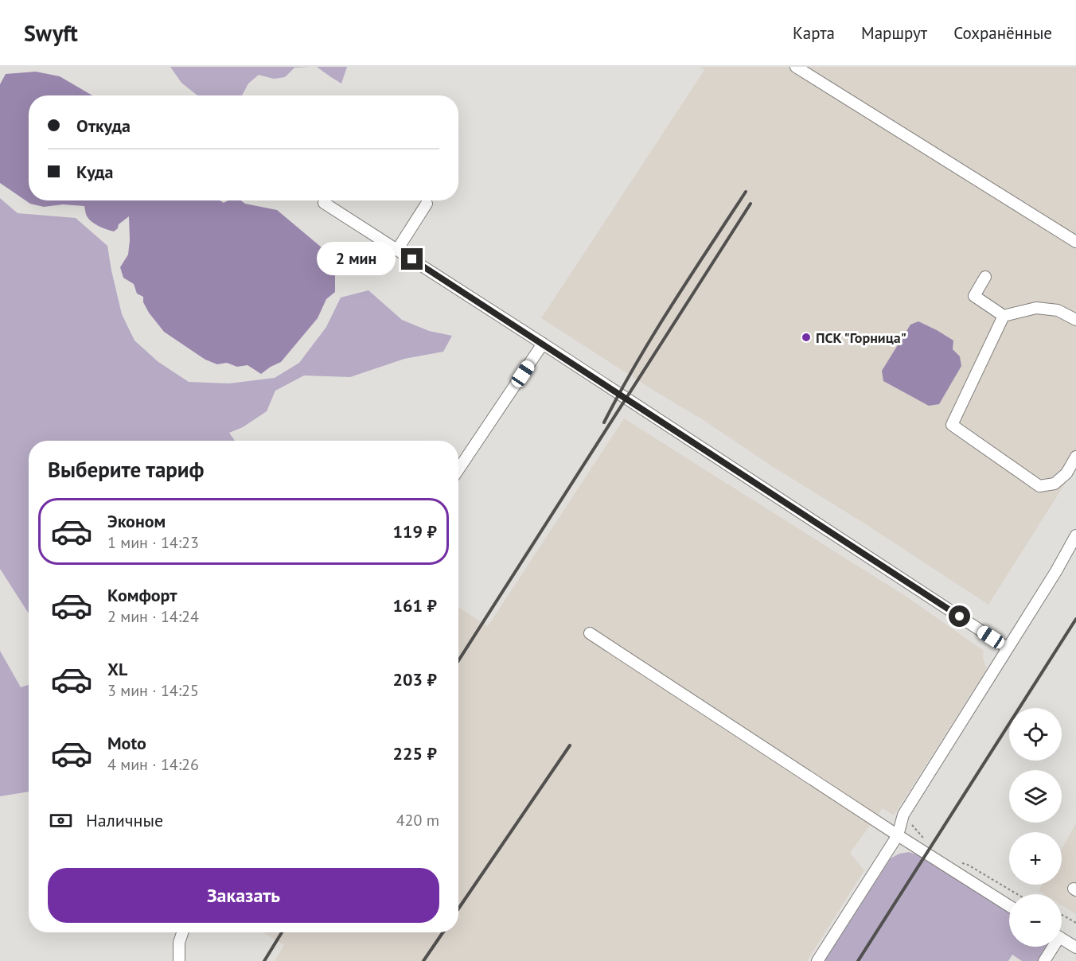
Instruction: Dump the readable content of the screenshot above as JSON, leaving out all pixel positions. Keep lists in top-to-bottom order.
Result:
{
  "places": ["ПСК \"Горница\""],
  "page": {
    "header": "Swyft",
    "nav": ["Карта", "Маршрут", "Сохранённые"],
    "banner": ["Откуда", "Куда"],
    "bubble": "2 мин",
    "heading": "Выберите тариф",
    "list": [
      {
        "name": "Эконом",
        "note": "1 мин · 14:23",
        "value": "119 ₽"
      },
      {
        "name": "Комфорт",
        "note": "2 мин · 14:24",
        "value": "161 ₽"
      },
      {
        "name": "XL",
        "note": "3 мин · 14:25",
        "value": "203 ₽"
      },
      {
        "name": "Moto",
        "note": "4 мин · 14:26",
        "value": "225 ₽"
      }
    ],
    "map_buttons": ["+", "−"],
    "pay": ["Наличные", "420 m"],
    "buttons": "Заказать"
  }
}
